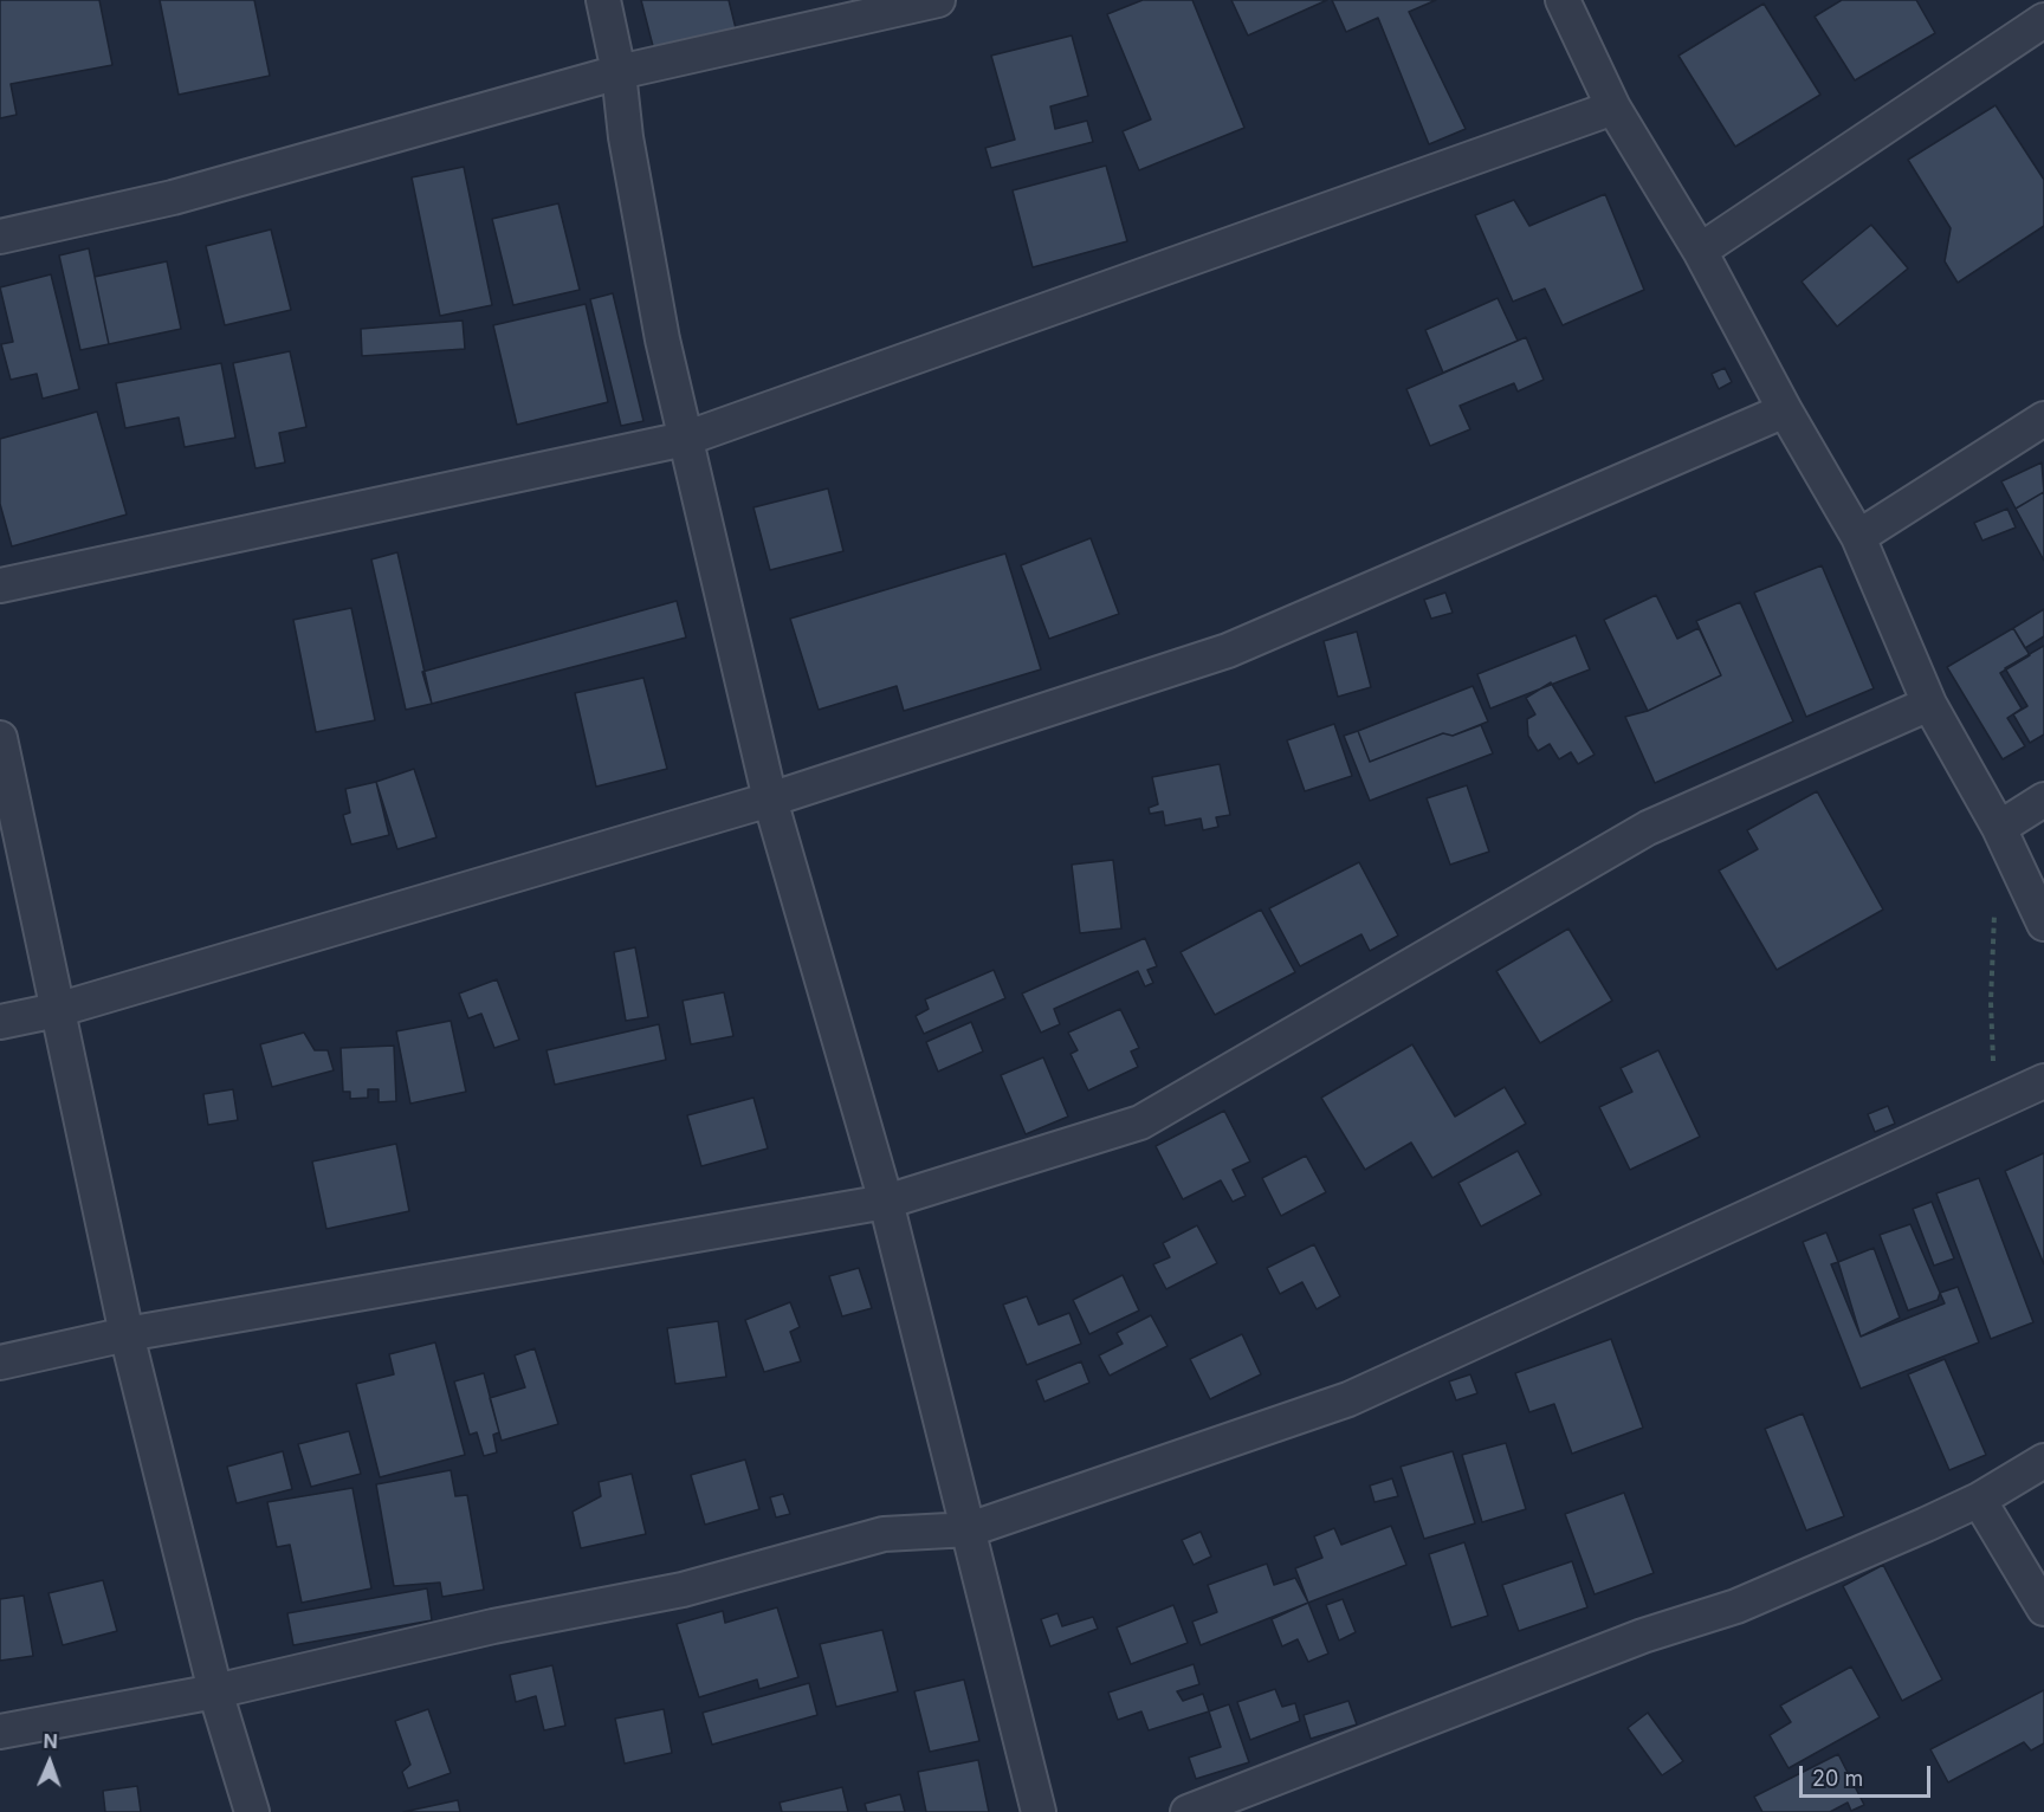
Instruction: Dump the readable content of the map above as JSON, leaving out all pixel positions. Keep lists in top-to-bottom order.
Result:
{
  "scale_bar": "20 m",
  "north": "top"
}
